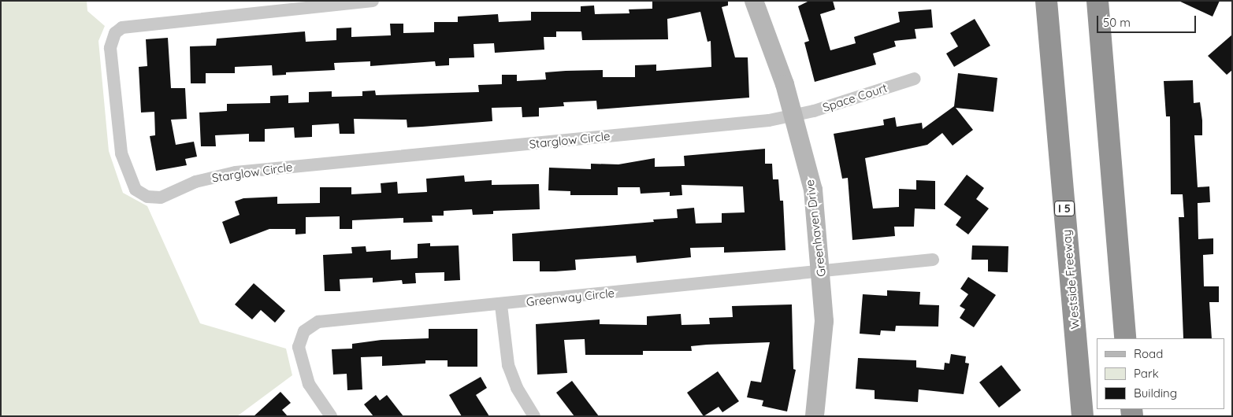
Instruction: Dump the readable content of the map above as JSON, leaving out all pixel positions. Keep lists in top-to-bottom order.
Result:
{
  "streets": {
    "highway": ["I 5", "Westside Freeway"],
    "street": [
      "Space Court",
      "Starglow Circle",
      "Greenhaven Drive",
      "Greenway Circle"
    ]
  },
  "crossings": [
    ["Space Court", "Starglow Circle"],
    ["Space Court", "Greenhaven Drive"],
    ["Starglow Circle", "Greenhaven Drive"],
    ["Greenhaven Drive", "Greenway Circle"]
  ],
  "legend": ["Road", "Park", "Building"],
  "scale_bar": "50 m"
}
